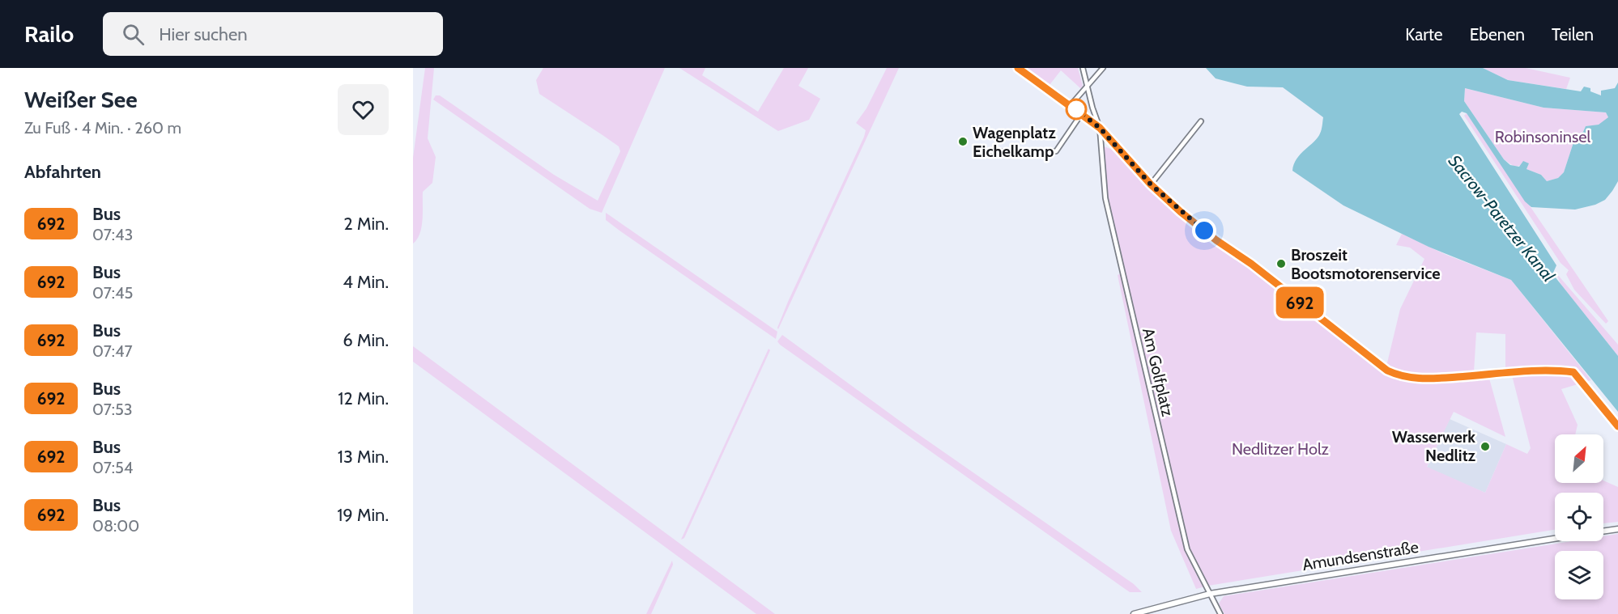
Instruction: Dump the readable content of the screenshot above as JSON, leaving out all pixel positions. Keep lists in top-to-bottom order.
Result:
{
  "streets": {
    "street": ["Am Golfplatz", "Amundsenstraße"]
  },
  "crossings": [
    ["Am Golfplatz", "Amundsenstraße"]
  ],
  "water": ["Sacrow-Paretzer Kanal"],
  "parks": ["Robinsoninsel", "Nedlitzer Holz"],
  "places": ["Wagenplatz Eichelkamp", "Broszeit Bootsmotorenservice", "Wasserwerk Nedlitz"],
  "lines": ["bus line 692"],
  "north": "top right",
  "page": {
    "header": "Railo",
    "search": "Hier suchen",
    "nav": ["Karte", "Ebenen", "Teilen"],
    "heading": [
      ["Weißer See", "Zu Fuß · 4 Min. · 260 m"],
      "Abfahrten"
    ],
    "on_map": "692",
    "list": [
      {
        "mark": "692",
        "name": "Bus",
        "note": "07:43",
        "value": "2 Min."
      },
      {
        "mark": "692",
        "name": "Bus",
        "note": "07:45",
        "value": "4 Min."
      },
      {
        "mark": "692",
        "name": "Bus",
        "note": "07:47",
        "value": "6 Min."
      },
      {
        "mark": "692",
        "name": "Bus",
        "note": "07:53",
        "value": "12 Min."
      },
      {
        "mark": "692",
        "name": "Bus",
        "note": "07:54",
        "value": "13 Min."
      },
      {
        "mark": "692",
        "name": "Bus",
        "note": "08:00",
        "value": "19 Min."
      }
    ]
  }
}
